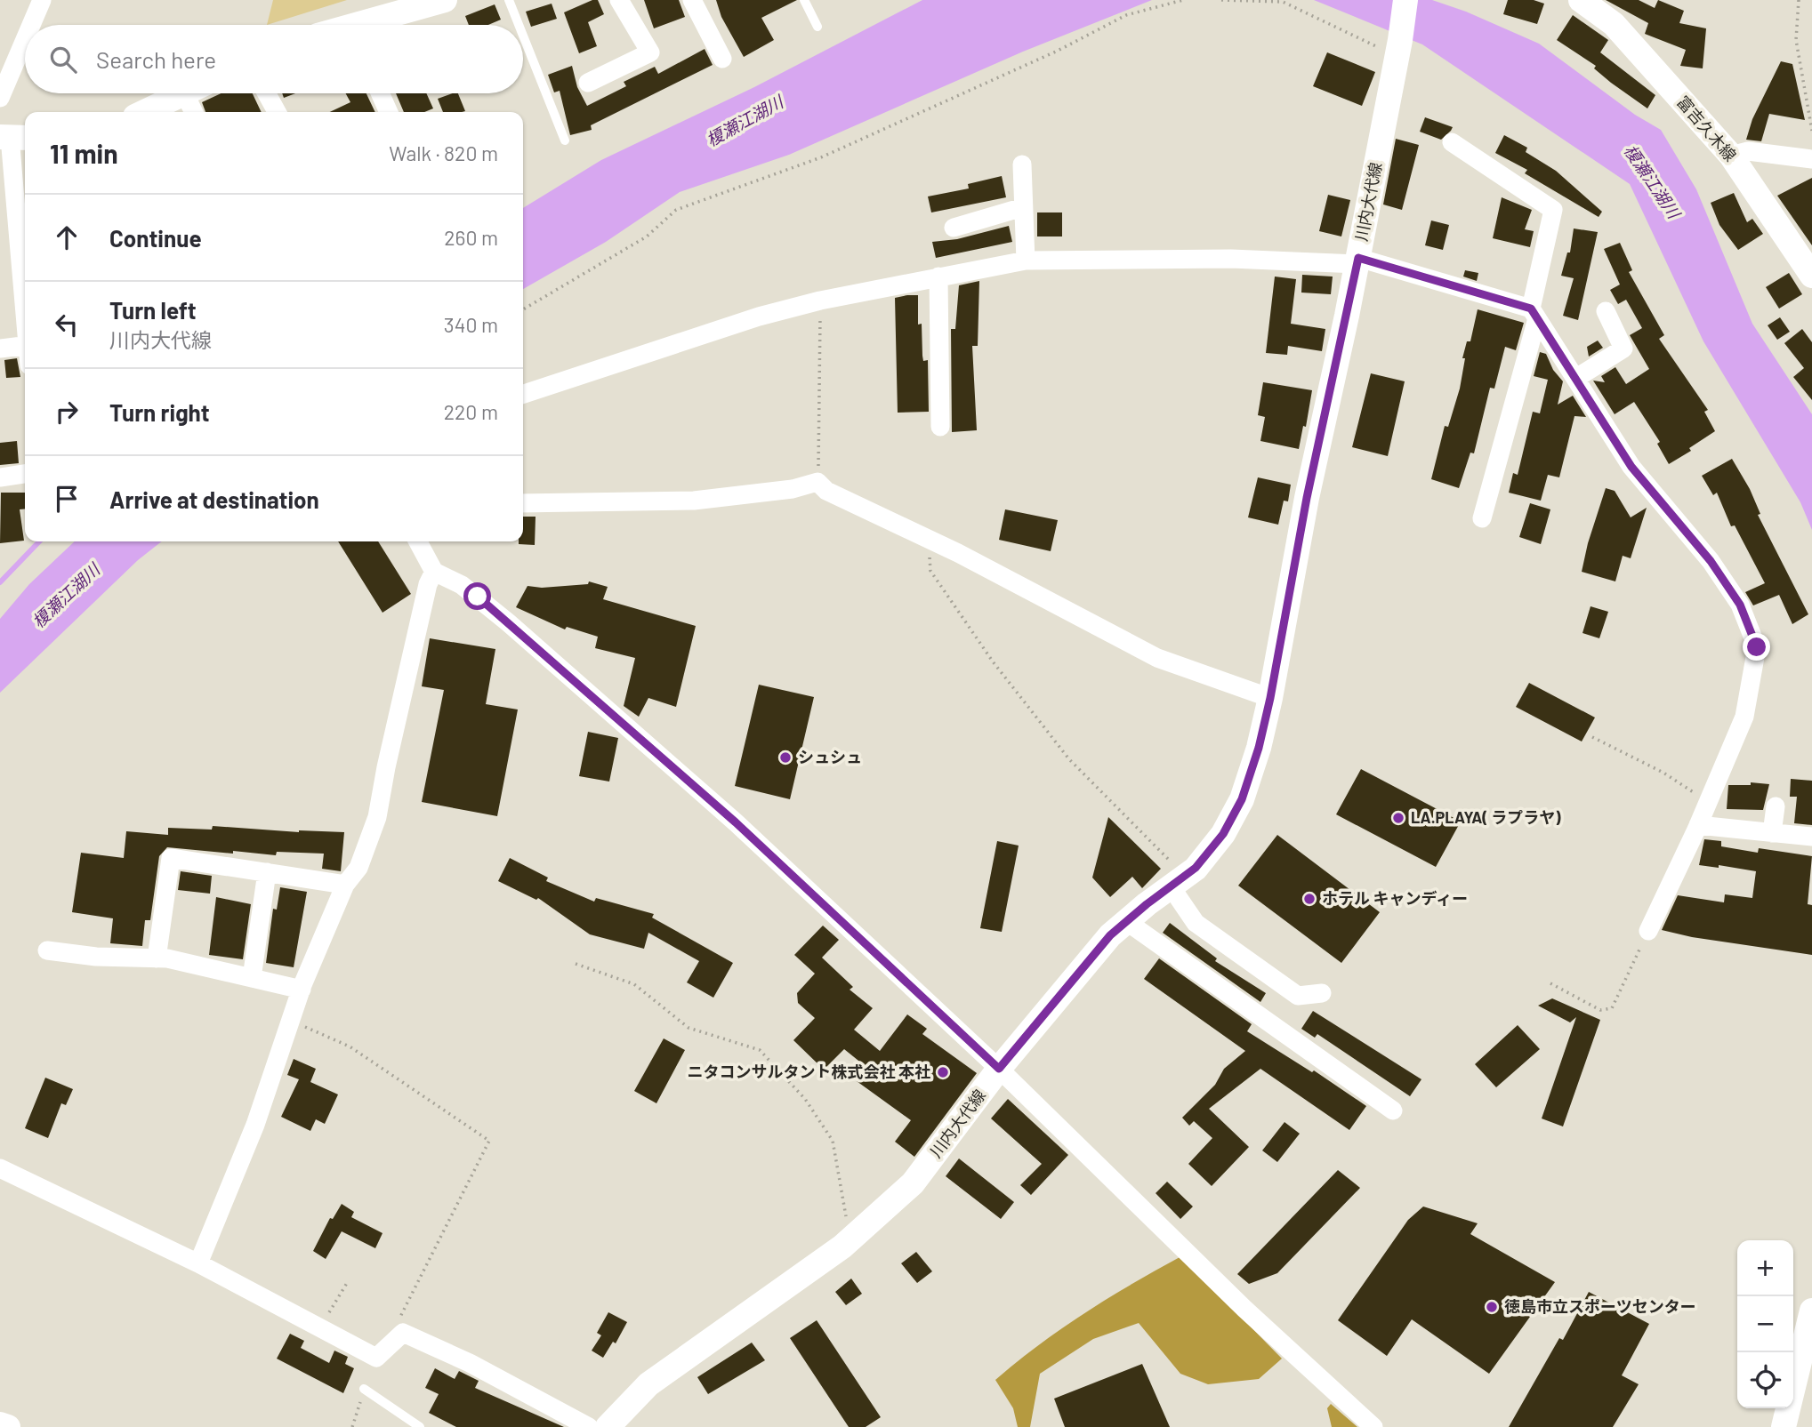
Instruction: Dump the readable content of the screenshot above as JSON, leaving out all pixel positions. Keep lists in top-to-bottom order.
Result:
{
  "streets": {
    "main road": ["富吉久木線", "川内大代線"]
  },
  "water": ["榎瀬江湖川"],
  "places": [
    "シュシュ",
    "LA.PLAYA( ラプラヤ)",
    "ホテル キャンディー",
    "ニタコンサルタント株式会社 本社",
    "徳島市立スポーツセンター"
  ],
  "page": {
    "search": "Search here",
    "heading": ["11 min", "Walk · 820 m"],
    "list": [
      ["Continue", "260 m"],
      ["Turn left", "川内大代線", "340 m"],
      ["Turn right", "220 m"],
      "Arrive at destination"
    ],
    "map_buttons": ["+", "−"]
  }
}
